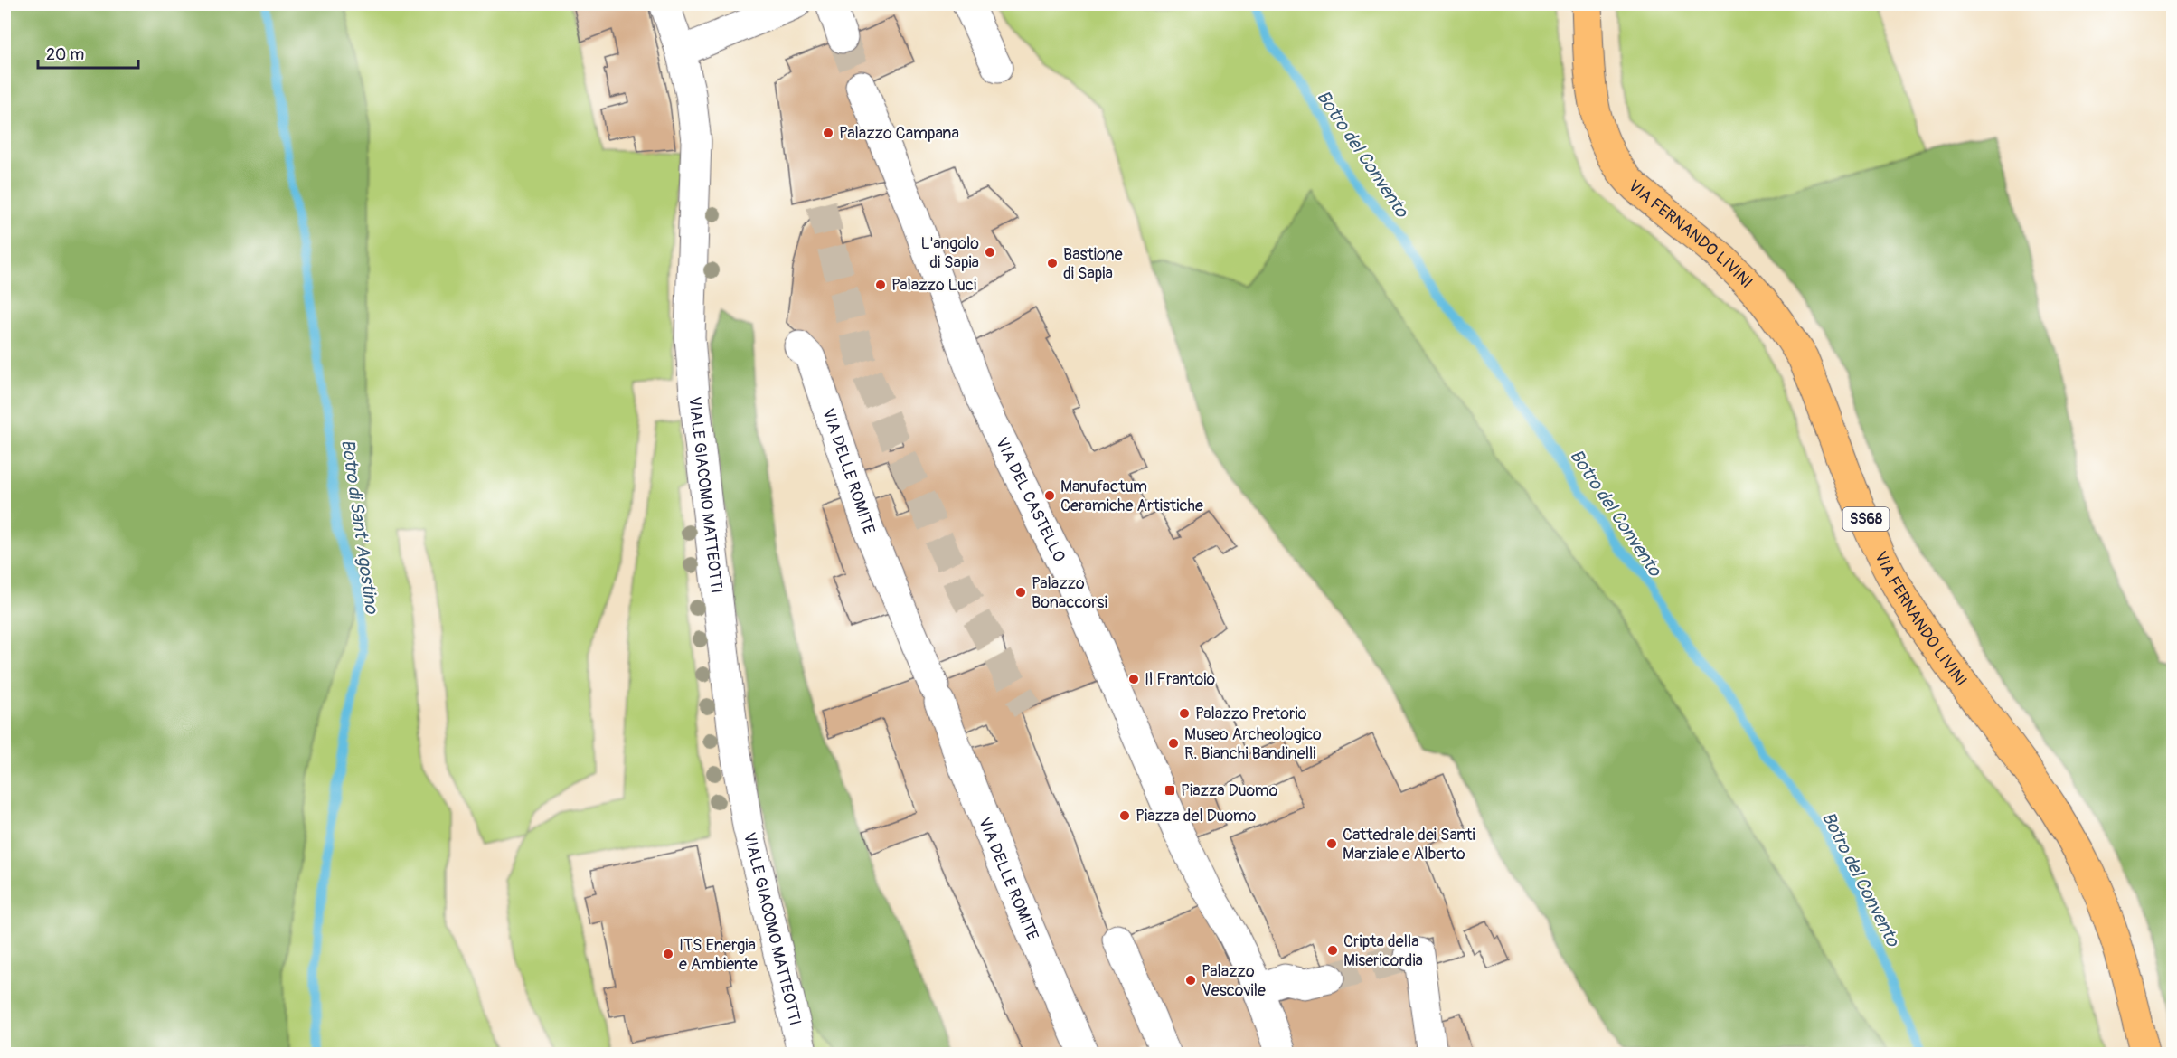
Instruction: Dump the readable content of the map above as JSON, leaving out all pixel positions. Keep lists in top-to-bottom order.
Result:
{
  "streets": {
    "main road": ["VIA FERNANDO LIVINI", "SS68"],
    "street": ["VIA DELLE ROMITE", "VIALE GIACOMO MATTEOTTI", "VIA DEL CASTELLO"]
  },
  "water": ["Botro del Convento", "Botro di Sant' Agostino"],
  "places": {
    "other": [
      "Palazzo Campana",
      "L'angolo di Sapia",
      "Bastione di Sapia",
      "Palazzo Luci",
      "Manufactum Ceramiche Artistiche",
      "Palazzo Bonaccorsi",
      "Il Frantoio",
      "Palazzo Pretorio",
      "Museo Archeologico R. Bianchi Bandinelli",
      "Piazza del Duomo",
      "Cattedrale dei Santi Marziale e Alberto",
      "Cripta della Misericordia",
      "ITS Energia e Ambiente",
      "Palazzo Vescovile"
    ],
    "transit": ["Piazza Duomo"]
  },
  "scale_bar": "20 m"
}
